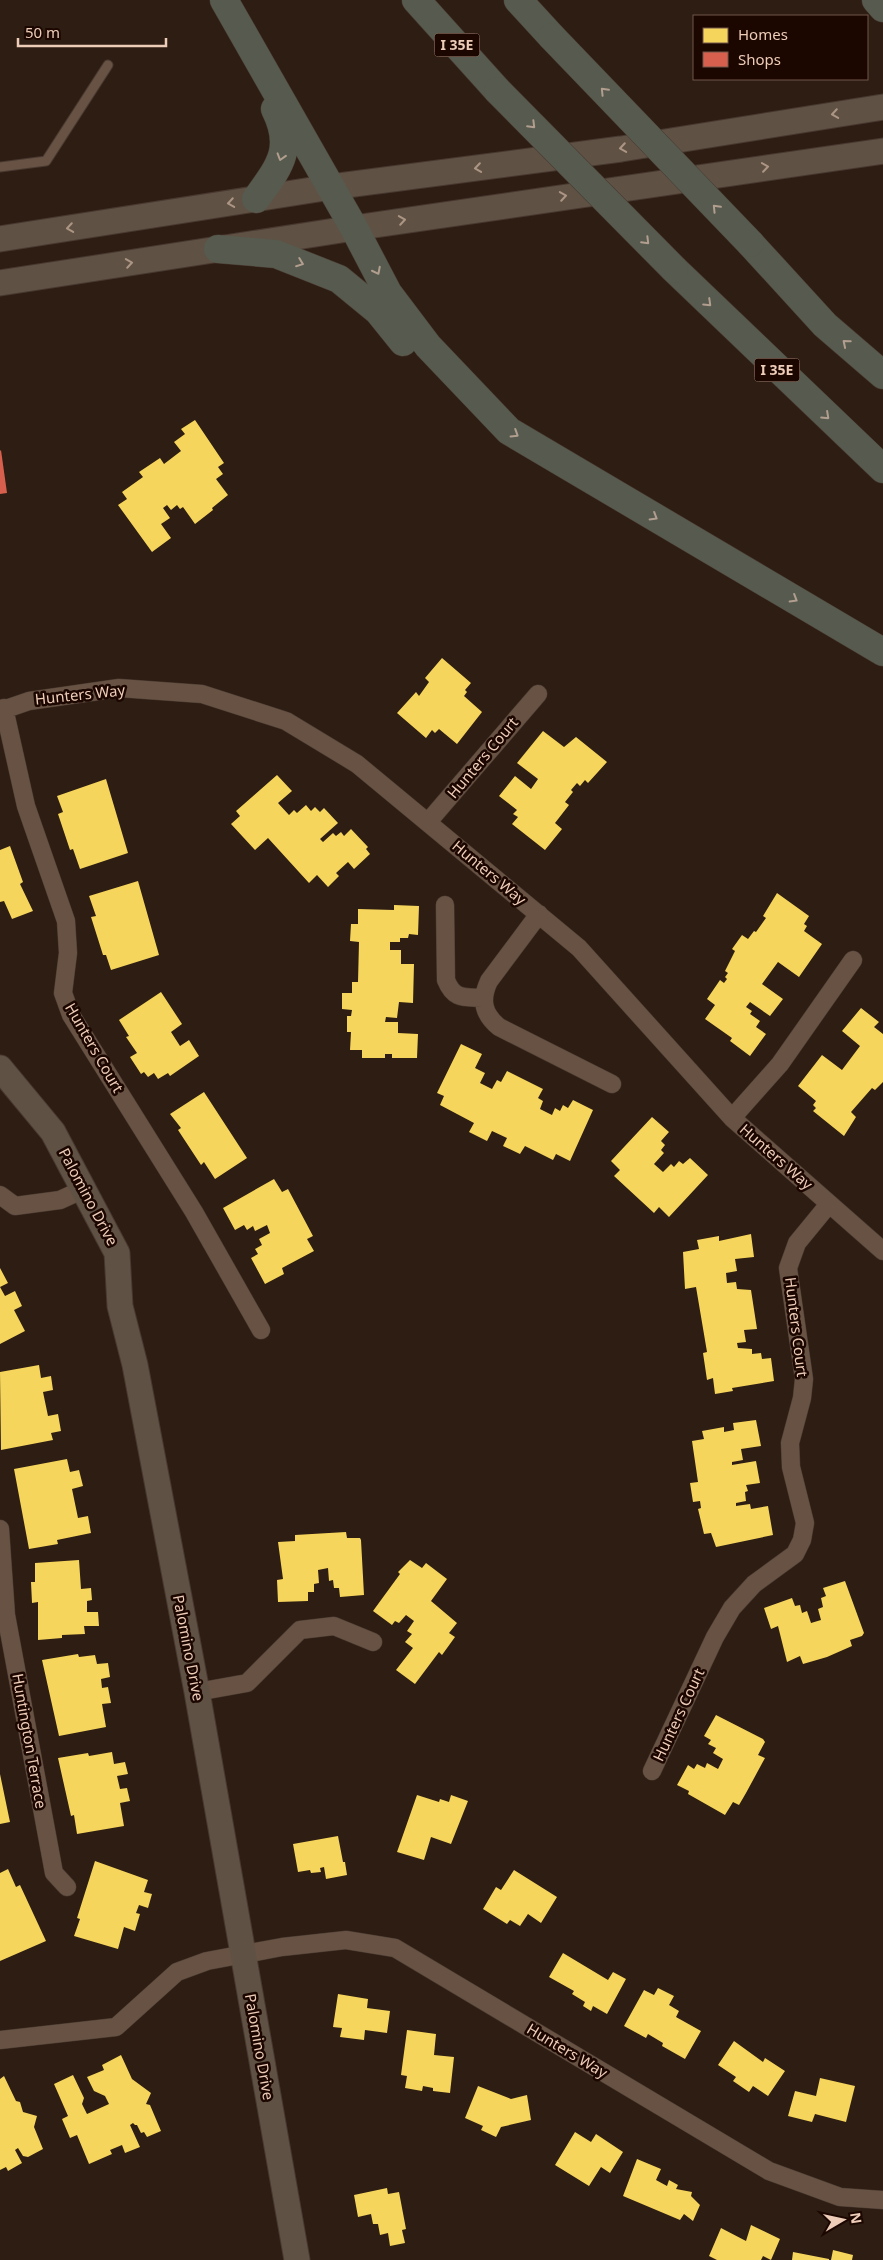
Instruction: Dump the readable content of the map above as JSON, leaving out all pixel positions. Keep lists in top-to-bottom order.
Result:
{
  "streets": {
    "highway": ["I 35E"],
    "street": [
      "Hunters Way",
      "Hunters Court",
      "Palomino Drive",
      "Huntington Terrace"
    ]
  },
  "crossings": [
    ["Hunters Way", "Hunters Court"],
    ["Hunters Way", "Palomino Drive"]
  ],
  "legend": ["Homes", "Shops"],
  "scale_bar": "50 m",
  "north": "right"
}
